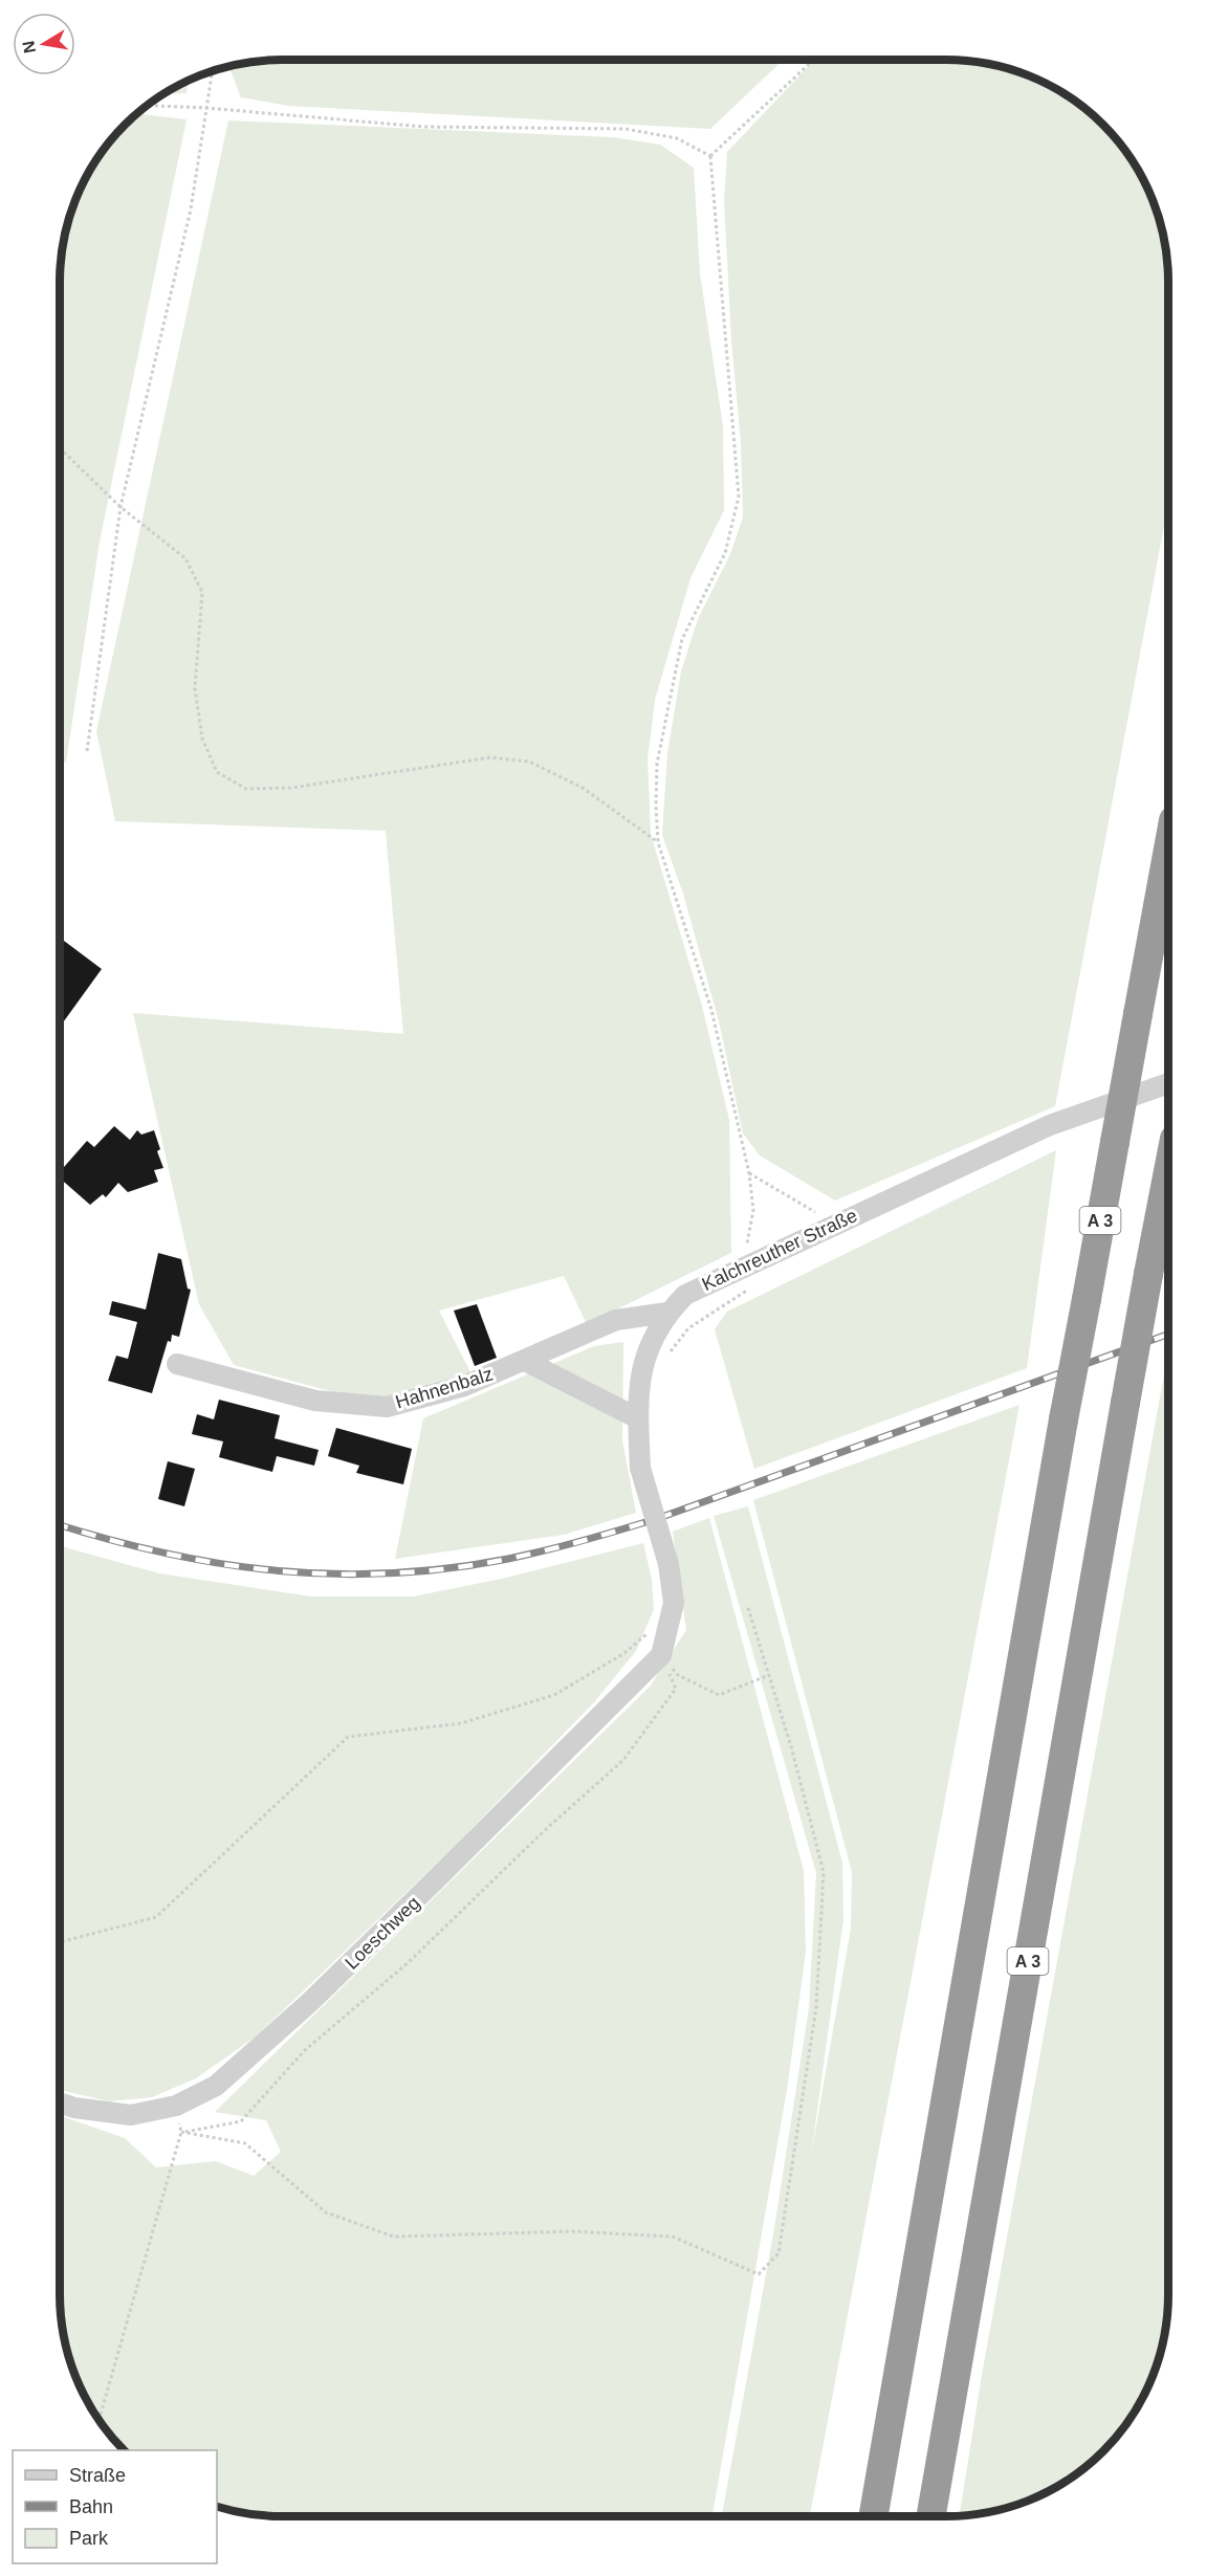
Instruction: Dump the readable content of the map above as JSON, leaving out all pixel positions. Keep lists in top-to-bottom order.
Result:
{
  "streets": {
    "highway": ["A 3"],
    "street": ["Kalchreuther Straße", "Hahnenbalz", "Loeschweg"]
  },
  "crossings": [
    ["Kalchreuther Straße", "Hahnenbalz"],
    ["Kalchreuther Straße", "Loeschweg"]
  ],
  "legend": ["Straße", "Bahn", "Park"],
  "north": "left"
}
